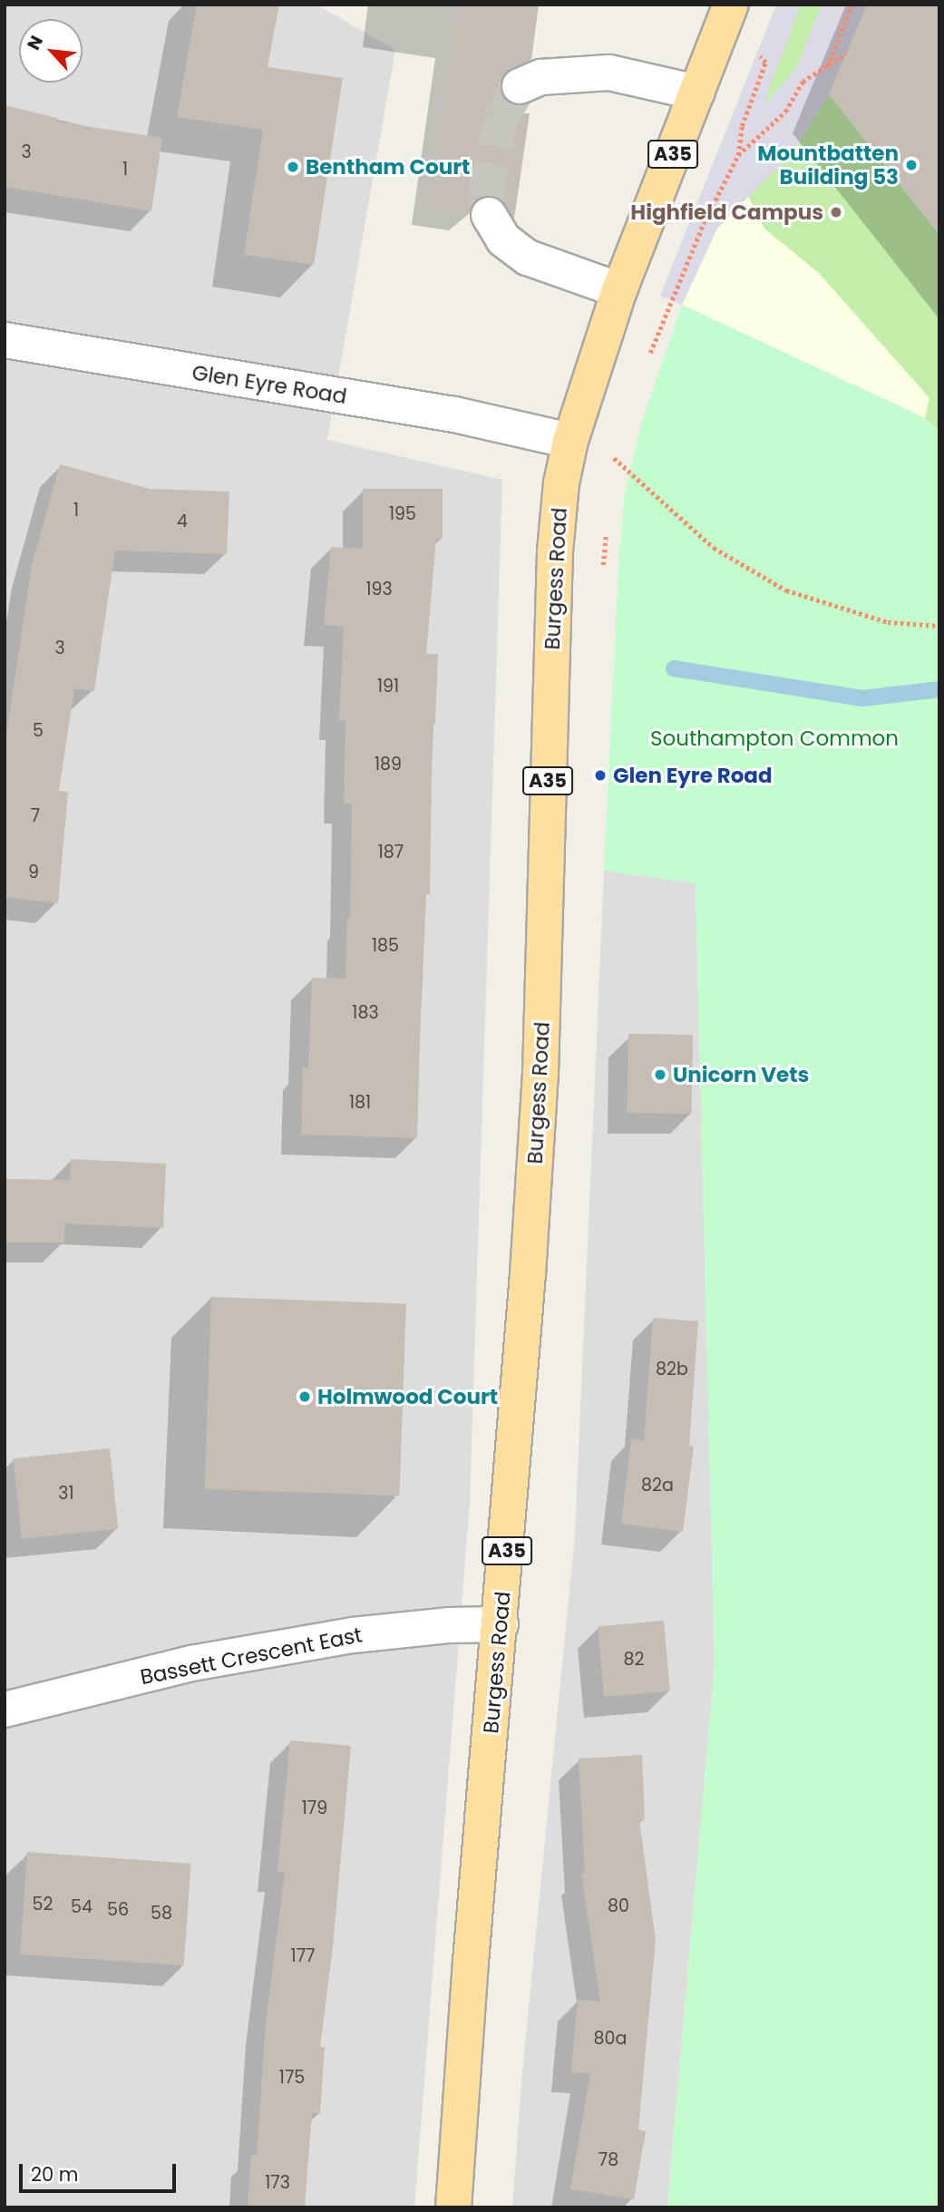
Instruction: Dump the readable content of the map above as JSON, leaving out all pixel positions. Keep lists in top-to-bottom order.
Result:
{
  "streets": {
    "main road": ["A35", "Burgess Road"],
    "street": ["Glen Eyre Road", "Bassett Crescent East"]
  },
  "crossings": [
    ["Glen Eyre Road", "Burgess Road"],
    ["Burgess Road", "Bassett Crescent East"]
  ],
  "parks": ["Southampton Common"],
  "places": [
    "Mountbatten Building 53",
    "Bentham Court",
    "Highfield Campus",
    "Glen Eyre Road",
    "Unicorn Vets",
    "Holmwood Court"
  ],
  "house_numbers": [
    "3",
    "1",
    "1",
    "195",
    "4",
    "193",
    "3",
    "191",
    "5",
    "189",
    "7",
    "187",
    "9",
    "185",
    "183",
    "181",
    "82b",
    "82a",
    "31",
    "82",
    "179",
    "52",
    "80",
    "54",
    "56",
    "58",
    "177",
    "80a",
    "175",
    "78",
    "173"
  ],
  "scale_bar": "20 m",
  "north": "top left"
}
